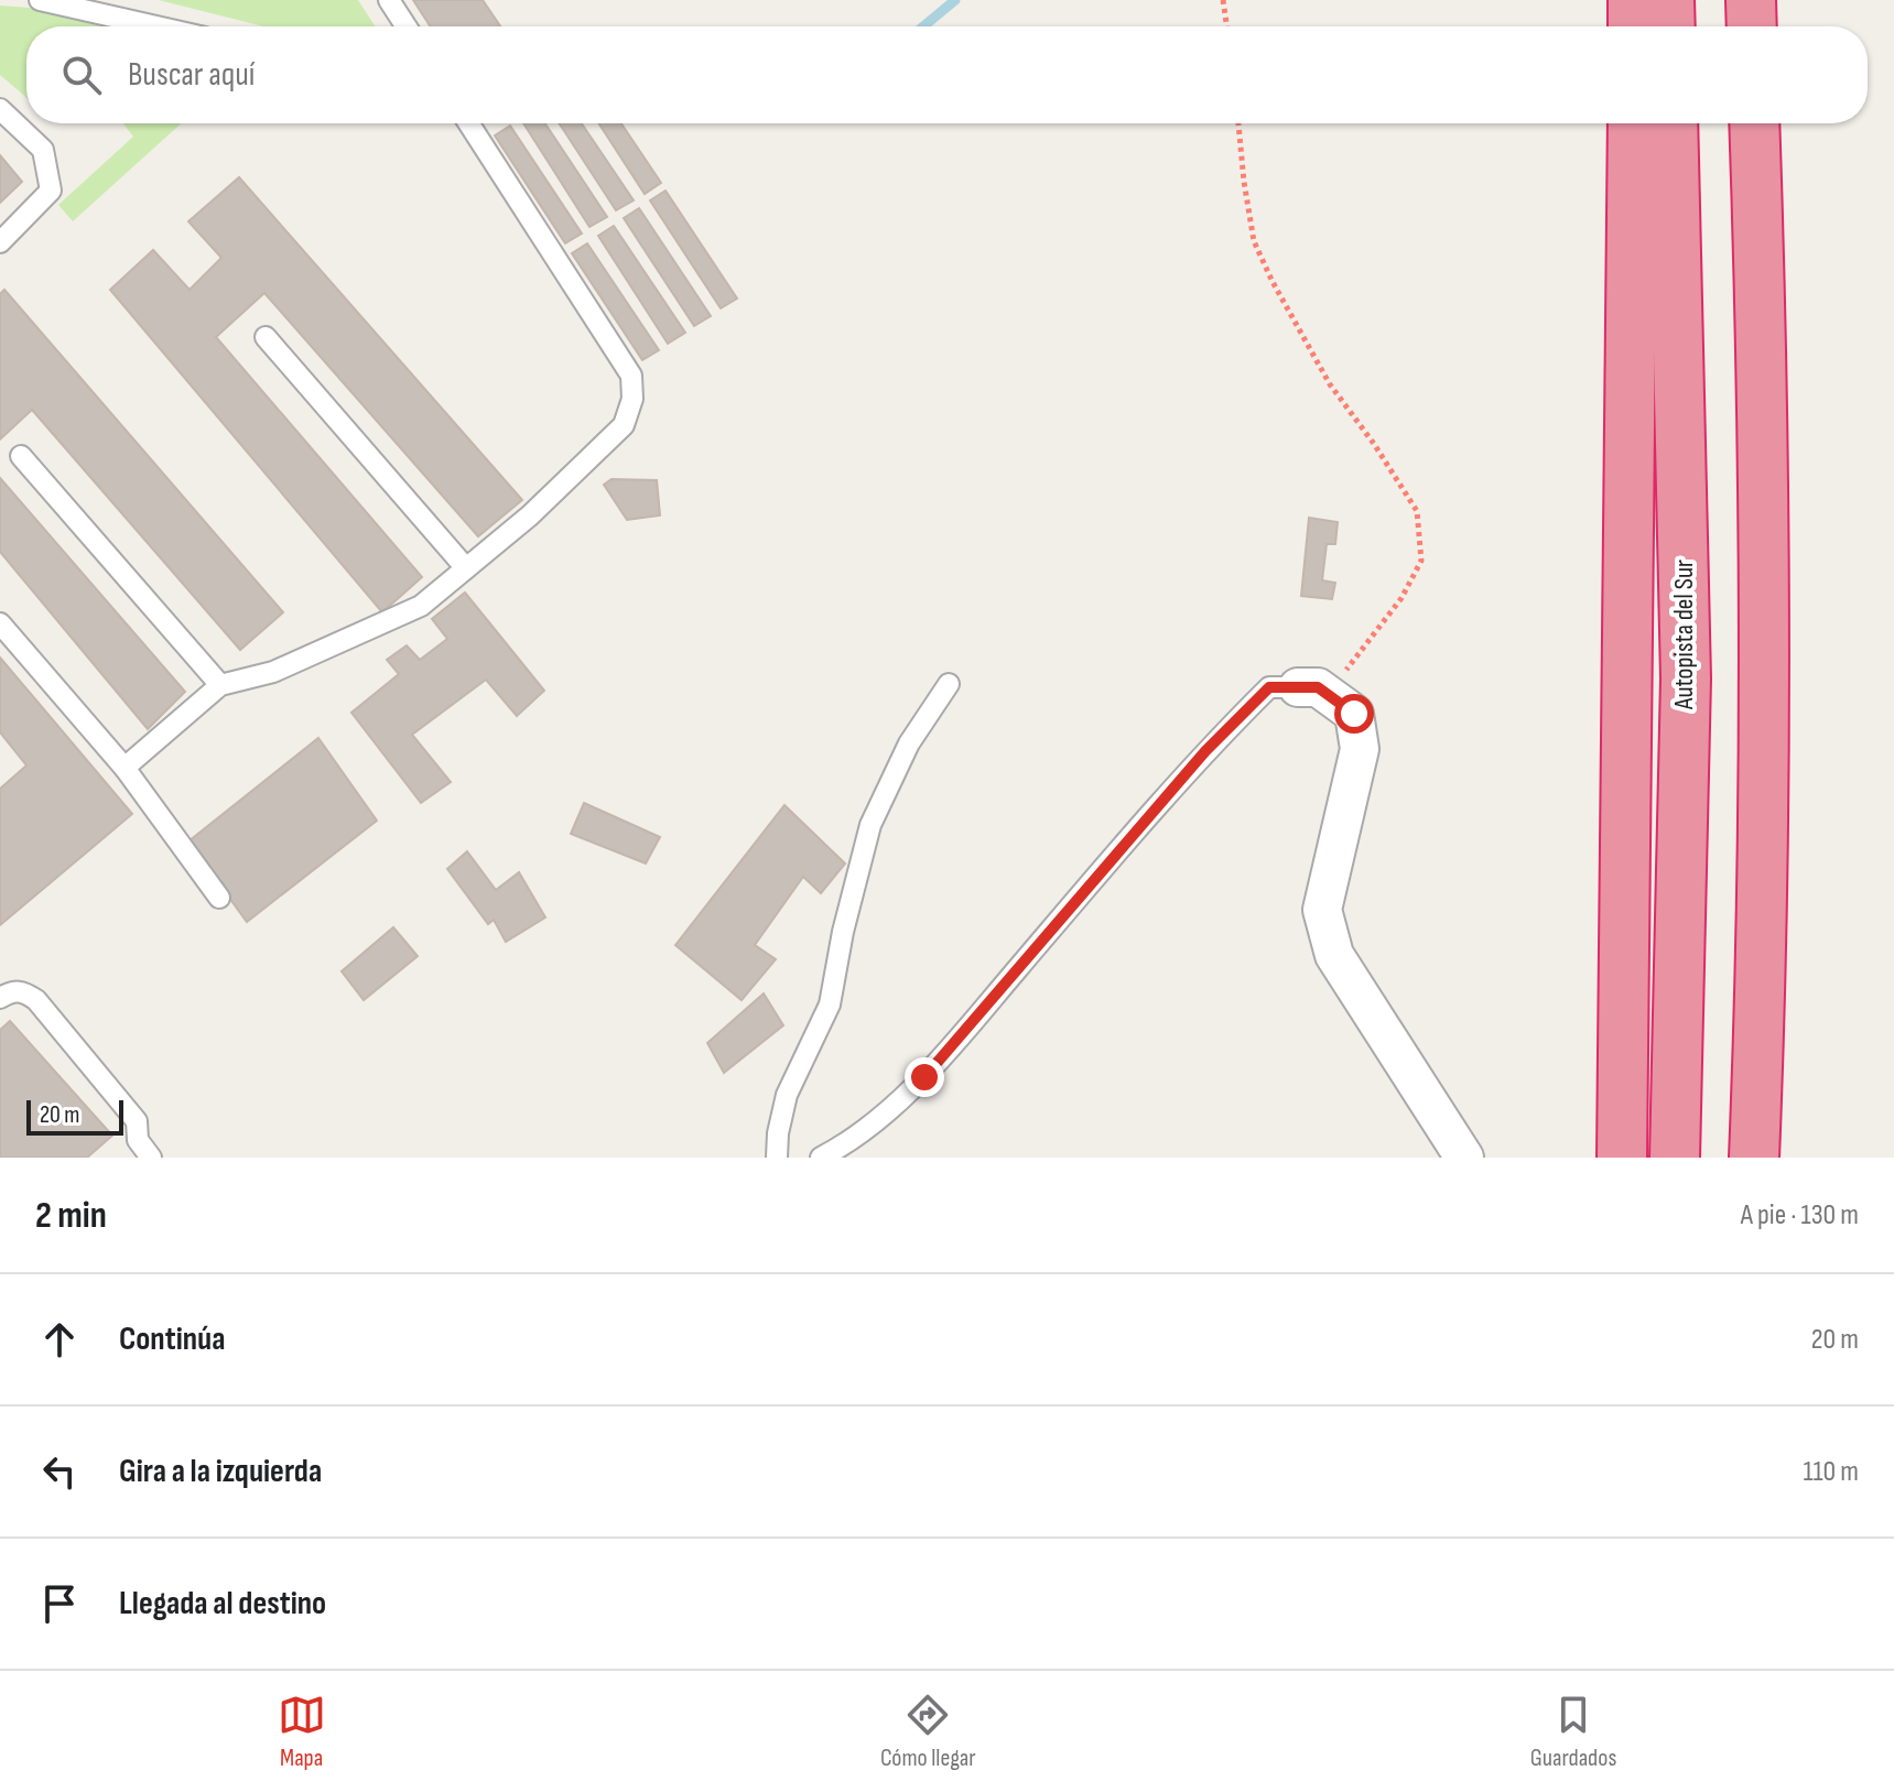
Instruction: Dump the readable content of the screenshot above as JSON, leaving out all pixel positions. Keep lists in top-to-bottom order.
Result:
{
  "streets": {
    "highway": ["Autopista del Sur"]
  },
  "scale_bar": "20 m",
  "page": {
    "search": "Buscar aquí",
    "scale": "20 m",
    "heading": ["2 min", "A pie · 130 m"],
    "list": [
      ["Continúa", "20 m"],
      ["Gira a la izquierda", "110 m"],
      "Llegada al destino"
    ],
    "nav": ["Mapa", "Cómo llegar", "Guardados"]
  }
}
